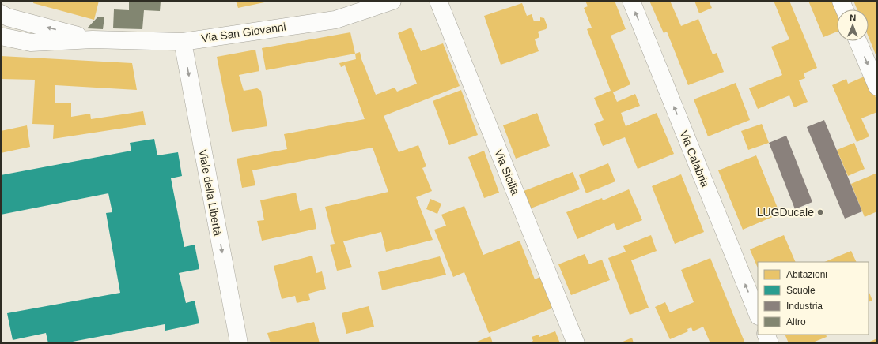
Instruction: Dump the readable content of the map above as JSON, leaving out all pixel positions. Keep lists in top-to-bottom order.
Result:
{
  "streets": {
    "street": [
      "Via San Giovanni",
      "Via Calabria",
      "Via Sicilia",
      "Viale della Libertà"
    ]
  },
  "crossings": [
    ["Via San Giovanni", "Viale della Libertà"]
  ],
  "one_way": ["Via Calabria", "Viale della Libertà"],
  "places": ["LUGDucale"],
  "legend": [
    "Abitazioni",
    "Scuole",
    "Industria",
    "Altro"
  ],
  "north": "top"
}
